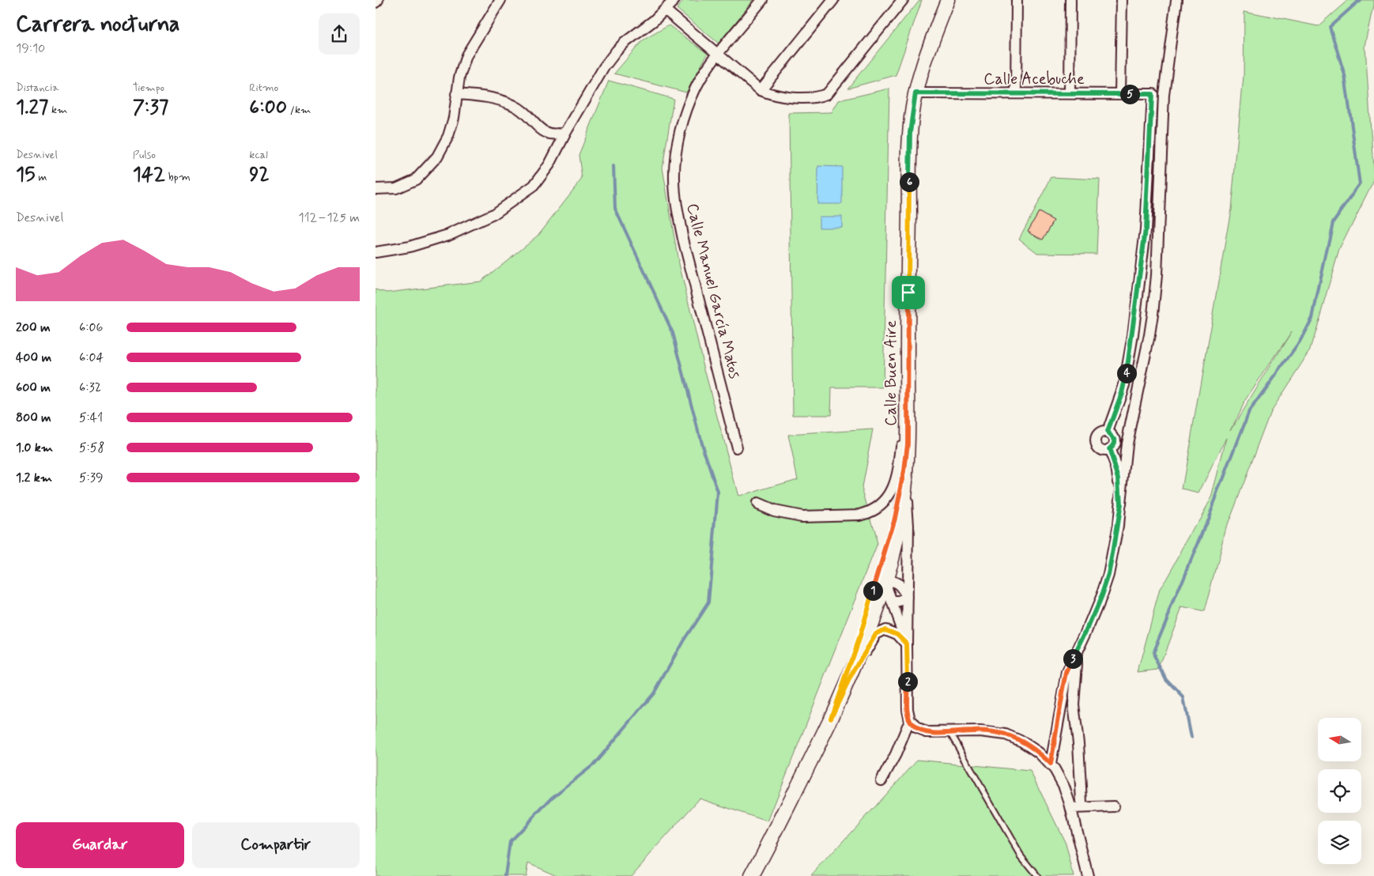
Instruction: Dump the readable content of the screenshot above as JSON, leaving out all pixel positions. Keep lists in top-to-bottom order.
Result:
{
  "streets": {
    "main road": ["Calle Buen Aire"],
    "street": ["Calle Acebuche", "Calle Manuel García Matos"]
  },
  "crossings": [
    ["Calle Acebuche", "Calle Buen Aire"]
  ],
  "north": "left",
  "page": {
    "heading": ["Carrera nocturna", "19:10"],
    "stats": [
      ["Distancia", "1.27 km"],
      ["Tiempo", "7:37"],
      ["Ritmo", "6:00 /km"],
      ["Desnivel", "15 m"],
      ["Pulso", "142 bpm"],
      ["kcal", "92"]
    ],
    "pins": [
      "5",
      "6",
      "4",
      "1",
      "3",
      "2"
    ],
    "chart": ["Desnivel", "112–125 m"],
    "list": [
      {
        "name": "200 m",
        "note": "6:06"
      },
      {
        "name": "400 m",
        "note": "6:04"
      },
      {
        "name": "600 m",
        "note": "6:32"
      },
      {
        "name": "800 m",
        "note": "5:41"
      },
      {
        "name": "1.0 km",
        "note": "5:58"
      },
      {
        "name": "1.2 km",
        "note": "5:39"
      }
    ],
    "buttons": ["Guardar", "Compartir"]
  }
}
